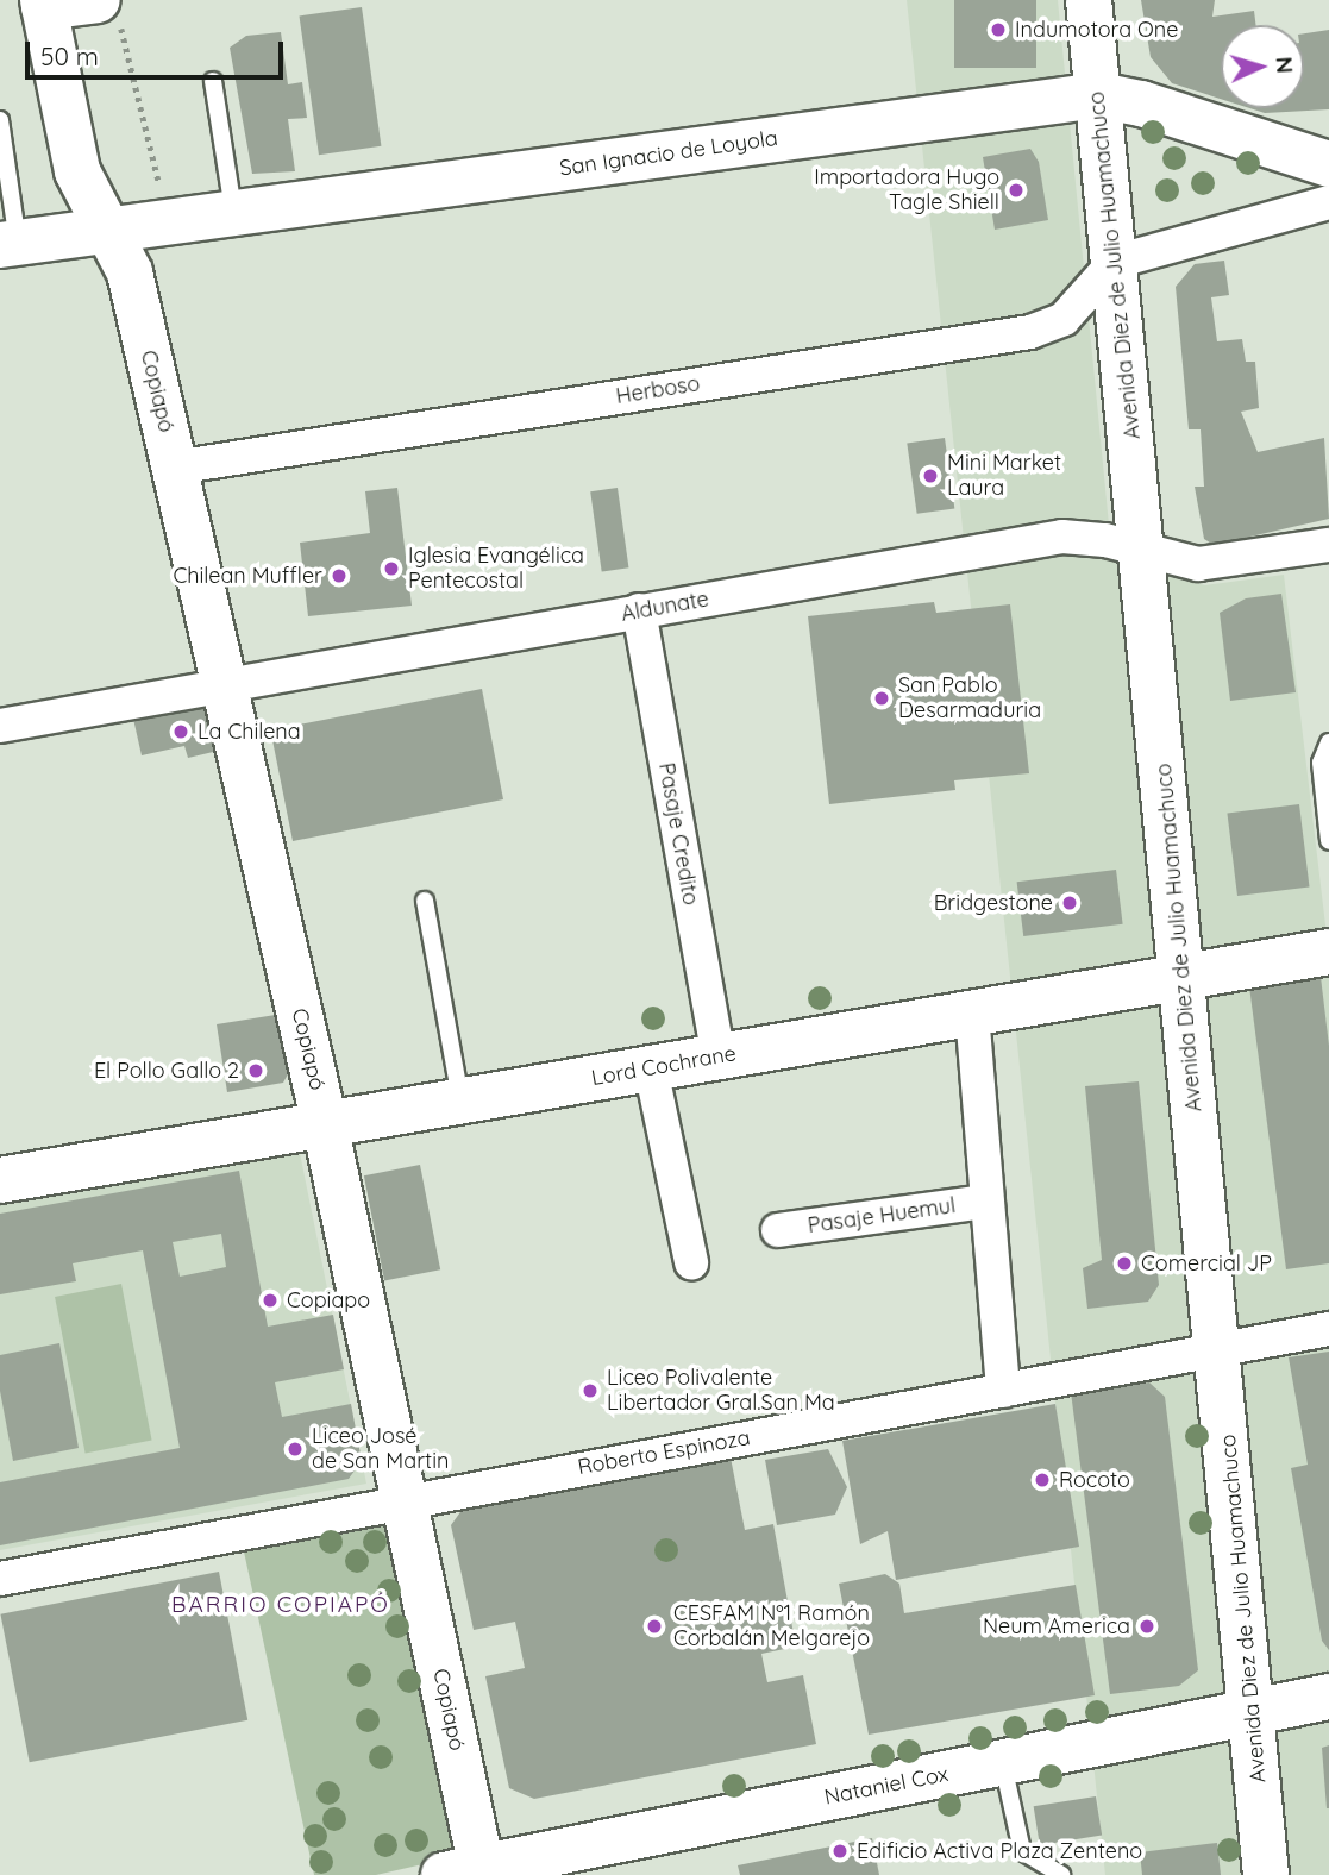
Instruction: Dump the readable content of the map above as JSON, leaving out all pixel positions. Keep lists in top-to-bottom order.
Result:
{
  "streets": {
    "street": [
      "San Ignacio de Loyola",
      "Avenida Diez de Julio Huamachuco",
      "Herboso",
      "Copiapó",
      "Aldunate",
      "Pasaje Credito",
      "Lord Cochrane",
      "Pasaje Huemul",
      "Roberto Espinoza",
      "Nataniel Cox"
    ]
  },
  "crossings": [
    ["San Ignacio de Loyola", "Avenida Diez de Julio Huamachuco"],
    ["San Ignacio de Loyola", "Copiapó"],
    ["Avenida Diez de Julio Huamachuco", "Herboso"],
    ["Avenida Diez de Julio Huamachuco", "Aldunate"],
    ["Avenida Diez de Julio Huamachuco", "Lord Cochrane"],
    ["Avenida Diez de Julio Huamachuco", "Roberto Espinoza"],
    ["Avenida Diez de Julio Huamachuco", "Nataniel Cox"],
    ["Herboso", "Copiapó"],
    ["Copiapó", "Aldunate"],
    ["Copiapó", "Lord Cochrane"],
    ["Copiapó", "Roberto Espinoza"],
    ["Copiapó", "Nataniel Cox"],
    ["Aldunate", "Pasaje Credito"],
    ["Pasaje Credito", "Lord Cochrane"],
    ["Lord Cochrane", "Pasaje Huemul"],
    ["Pasaje Huemul", "Roberto Espinoza"]
  ],
  "districts": ["BARRIO COPIAPÓ"],
  "places": [
    "Indumotora One",
    "Importadora Hugo Tagle Shiell",
    "Mini Market Laura",
    "Iglesia Evangélica Pentecostal",
    "Chilean Muffler",
    "San Pablo Desarmaduria",
    "La Chilena",
    "Bridgestone",
    "El Pollo Gallo 2",
    "Comercial JP",
    "Copiapo",
    "Liceo Polivalente Libertador Gral.San Ma",
    "Liceo José de San Martin",
    "Rocoto",
    "CESFAM Nº1 Ramón Corbalán Melgarejo",
    "Neum America",
    "Edificio Activa Plaza Zenteno"
  ],
  "scale_bar": "50 m",
  "north": "right"
}
